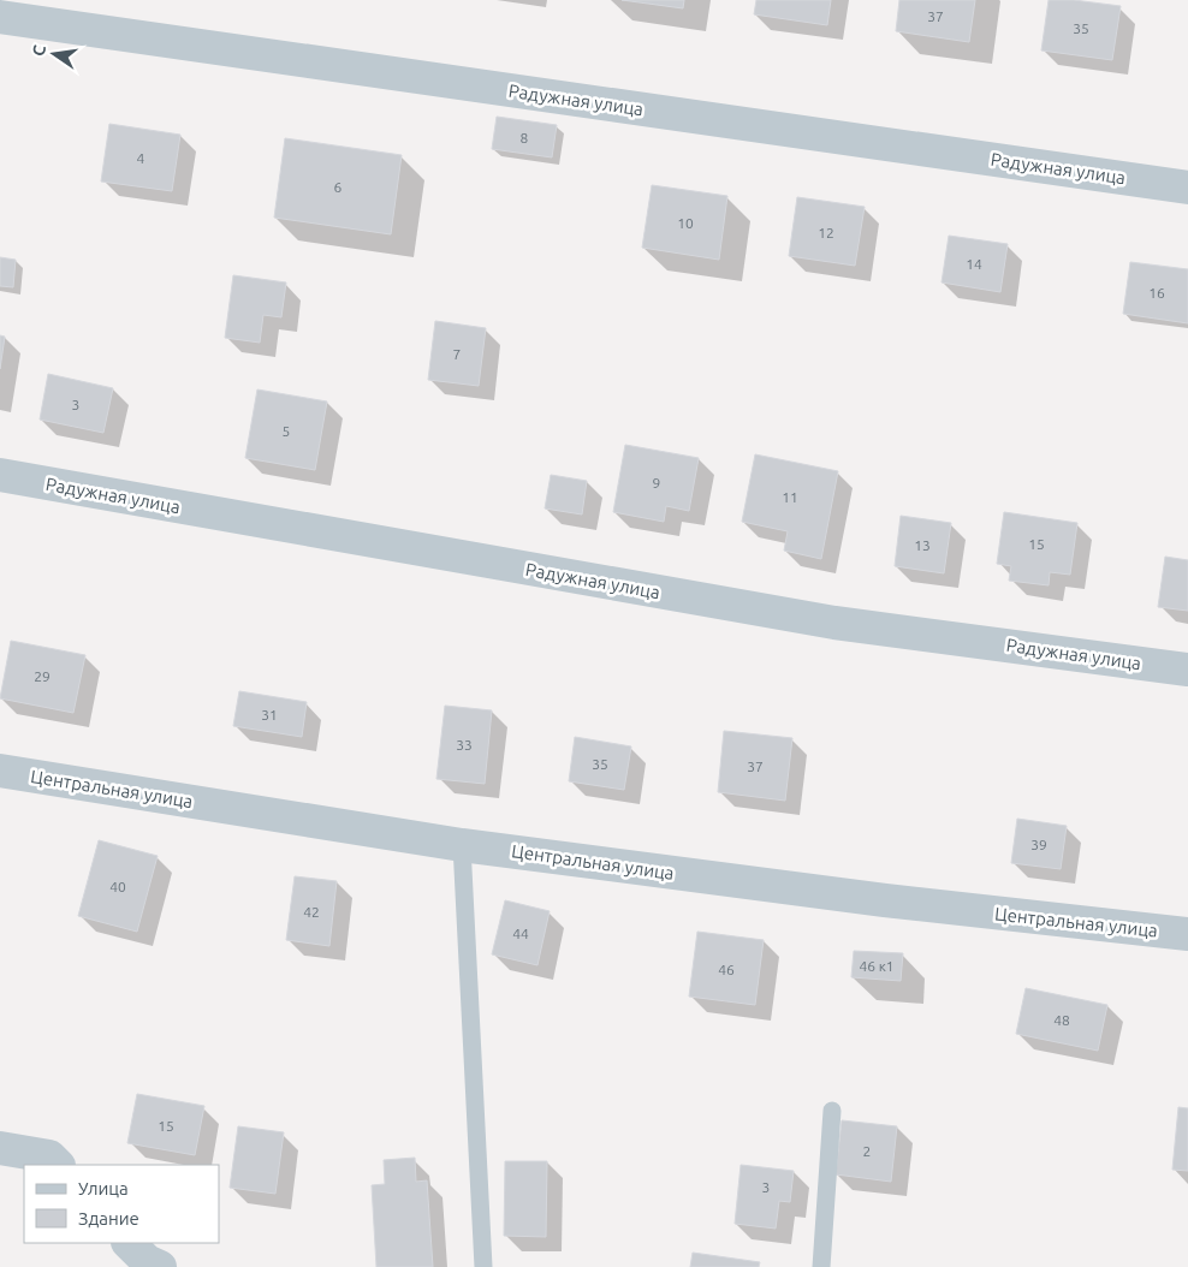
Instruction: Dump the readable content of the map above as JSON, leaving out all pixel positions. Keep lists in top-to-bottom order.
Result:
{
  "streets": {
    "street": ["Радужная улица", "Центральная улица"]
  },
  "house_numbers": [
    "37",
    "35",
    "8",
    "4",
    "6",
    "10",
    "12",
    "14",
    "16",
    "7",
    "3",
    "5",
    "9",
    "11",
    "15",
    "13",
    "29",
    "31",
    "33",
    "35",
    "37",
    "39",
    "40",
    "42",
    "44",
    "46 к1",
    "46",
    "48",
    "15",
    "2",
    "3"
  ],
  "legend": ["Улица", "Здание"],
  "north": "left"
}
